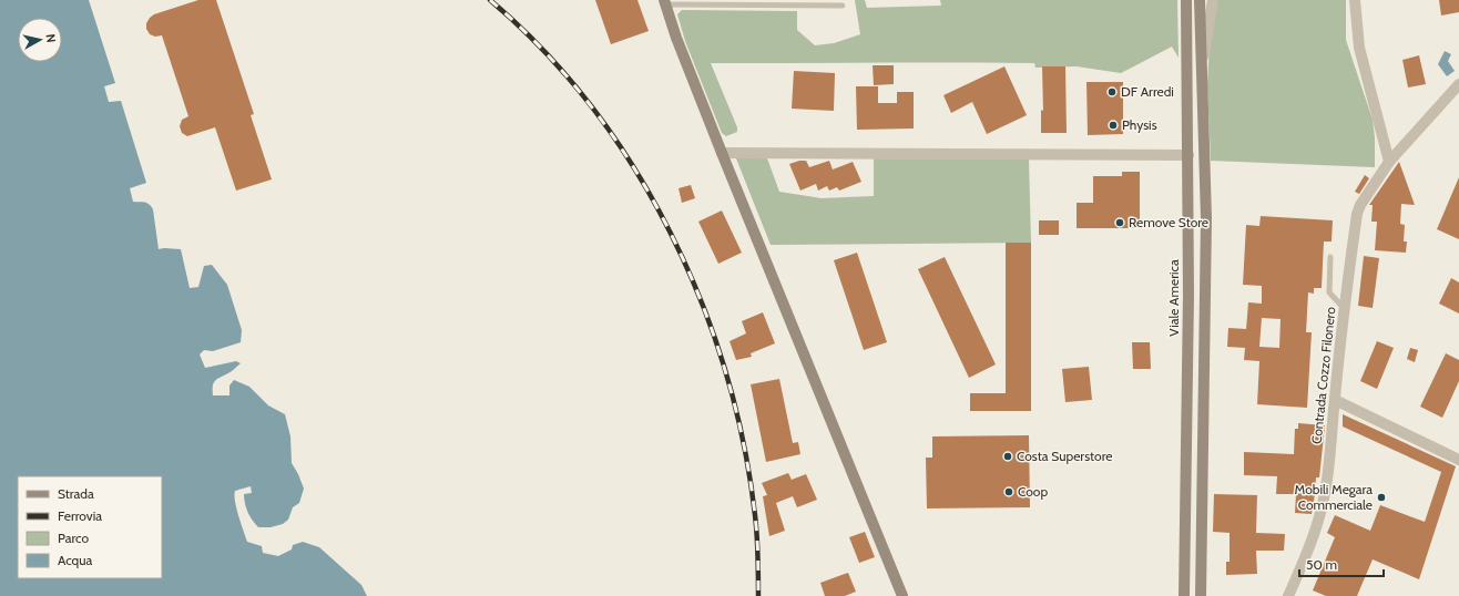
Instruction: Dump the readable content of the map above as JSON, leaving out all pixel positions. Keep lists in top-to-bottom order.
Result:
{
  "streets": {
    "main road": ["Viale America"],
    "street": ["Contrada Cozzo Filonero"]
  },
  "places": [
    "DF Arredi",
    "Physis",
    "Remove Store",
    "Costa Superstore",
    "Coop",
    "Mobili Megara Commerciale"
  ],
  "legend": [
    "Strada",
    "Ferrovia",
    "Parco",
    "Acqua"
  ],
  "scale_bar": "50 m",
  "north": "right"
}
